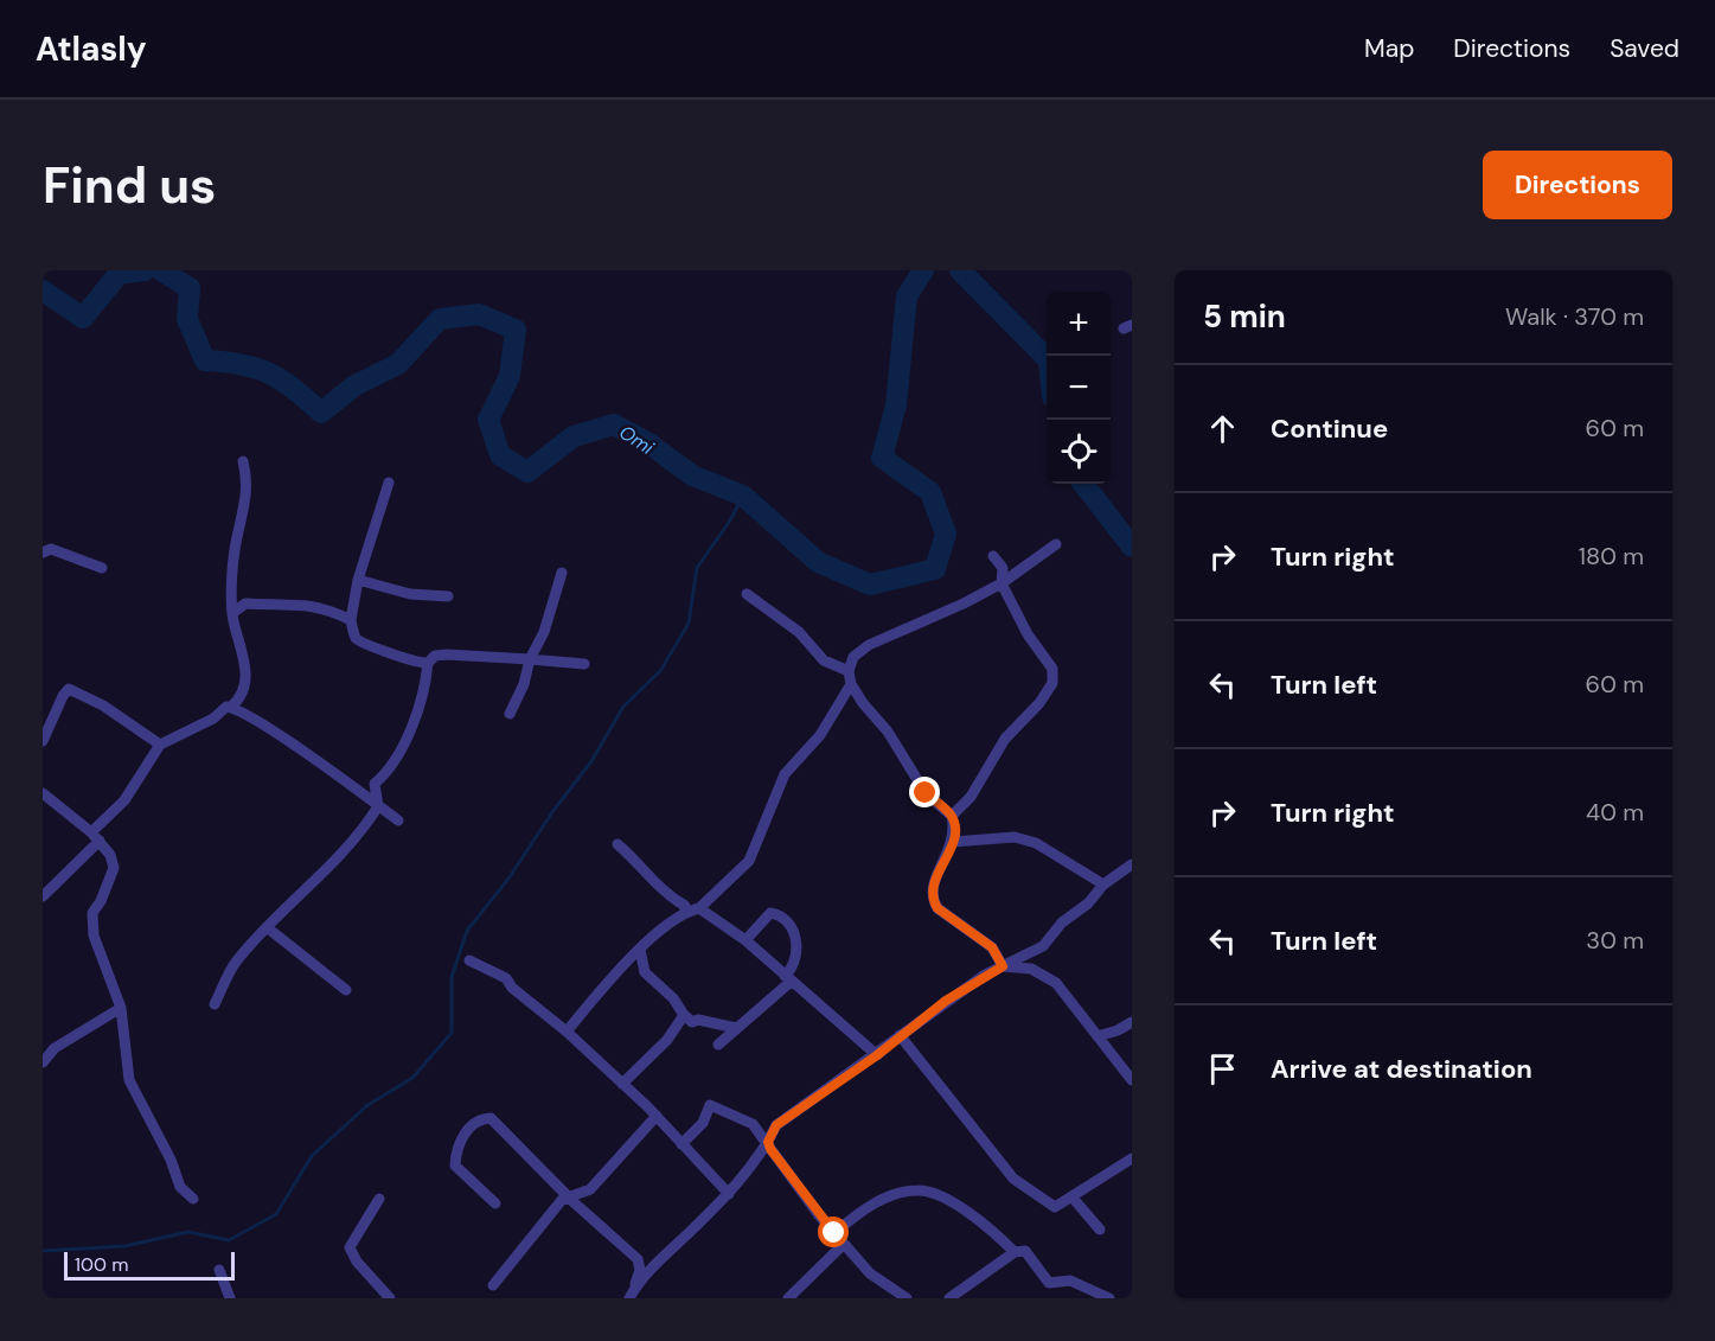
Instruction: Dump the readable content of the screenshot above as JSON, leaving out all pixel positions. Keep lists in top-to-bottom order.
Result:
{
  "water": ["Omi"],
  "scale_bar": "100 m",
  "page": {
    "header": "Atlasly",
    "nav": ["Map", "Directions", "Saved"],
    "buttons": "Directions",
    "title": "Find us",
    "heading": ["5 min", "Walk · 370 m"],
    "map_buttons": ["+", "−"],
    "list": [
      ["Continue", "60 m"],
      ["Turn right", "180 m"],
      ["Turn left", "60 m"],
      ["Turn right", "40 m"],
      ["Turn left", "30 m"],
      "Arrive at destination"
    ],
    "scale": "100 m"
  }
}
